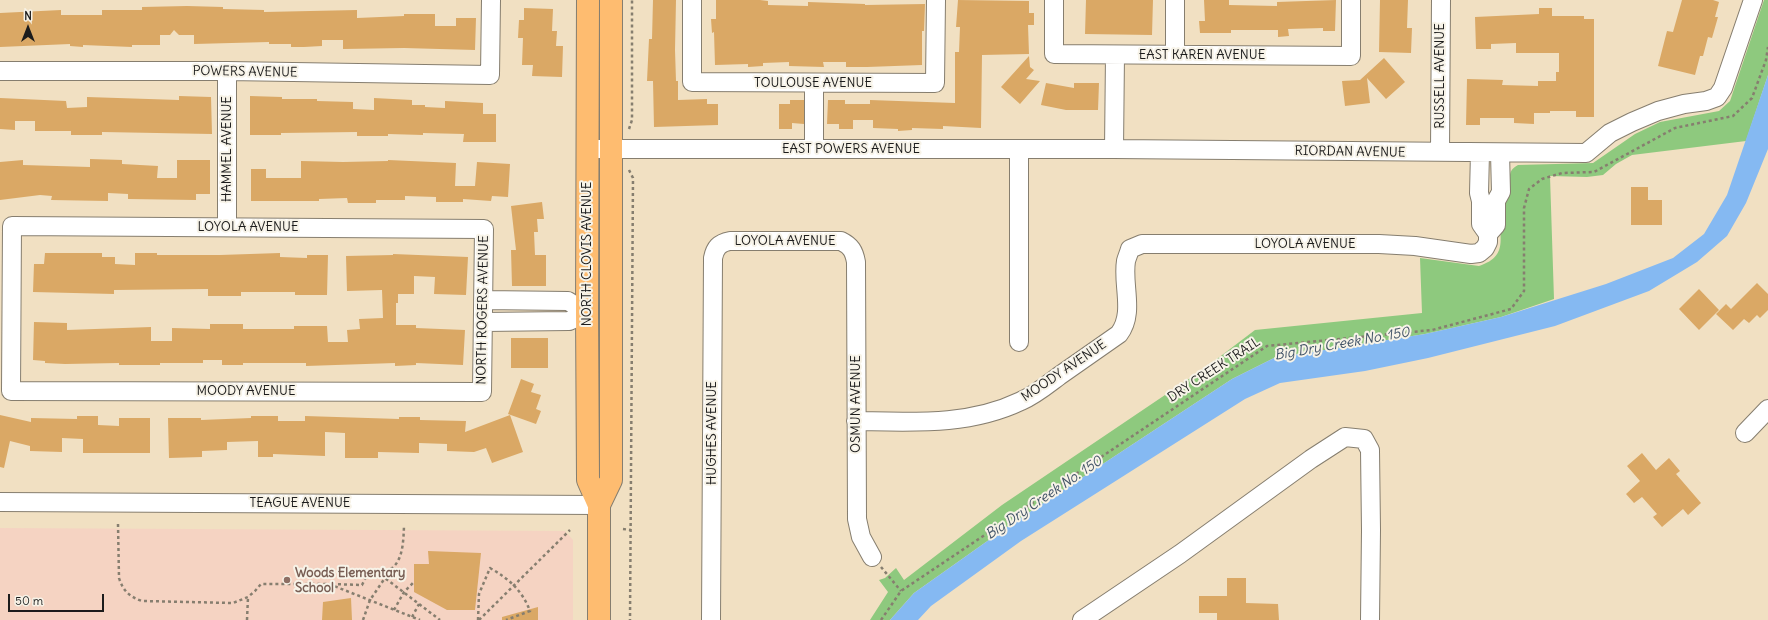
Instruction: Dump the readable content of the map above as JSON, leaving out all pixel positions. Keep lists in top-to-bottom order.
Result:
{
  "streets": {
    "main road": ["NORTH CLOVIS AVENUE"],
    "street": [
      "EAST KAREN AVENUE",
      "POWERS AVENUE",
      "RUSSELL AVENUE",
      "TOULOUSE AVENUE",
      "HAMMEL AVENUE",
      "EAST POWERS AVENUE",
      "RIORDAN AVENUE",
      "LOYOLA AVENUE",
      "NORTH ROGERS AVENUE",
      "MOODY AVENUE",
      "OSMUN AVENUE",
      "HUGHES AVENUE",
      "TEAGUE AVENUE"
    ],
    "path": ["DRY CREEK TRAIL"]
  },
  "crossings": [
    ["POWERS AVENUE", "HAMMEL AVENUE"],
    ["RUSSELL AVENUE", "RIORDAN AVENUE"],
    ["HAMMEL AVENUE", "LOYOLA AVENUE"],
    ["EAST POWERS AVENUE", "RIORDAN AVENUE"],
    ["EAST POWERS AVENUE", "NORTH CLOVIS AVENUE"],
    ["LOYOLA AVENUE", "NORTH ROGERS AVENUE"],
    ["LOYOLA AVENUE", "MOODY AVENUE"],
    ["LOYOLA AVENUE", "OSMUN AVENUE"],
    ["LOYOLA AVENUE", "HUGHES AVENUE"],
    ["NORTH CLOVIS AVENUE", "TEAGUE AVENUE"],
    ["NORTH ROGERS AVENUE", "MOODY AVENUE"],
    ["MOODY AVENUE", "OSMUN AVENUE"]
  ],
  "water": ["Big Dry Creek No. 150"],
  "places": ["Woods Elementary School"],
  "scale_bar": "50 m",
  "north": "top"
}
